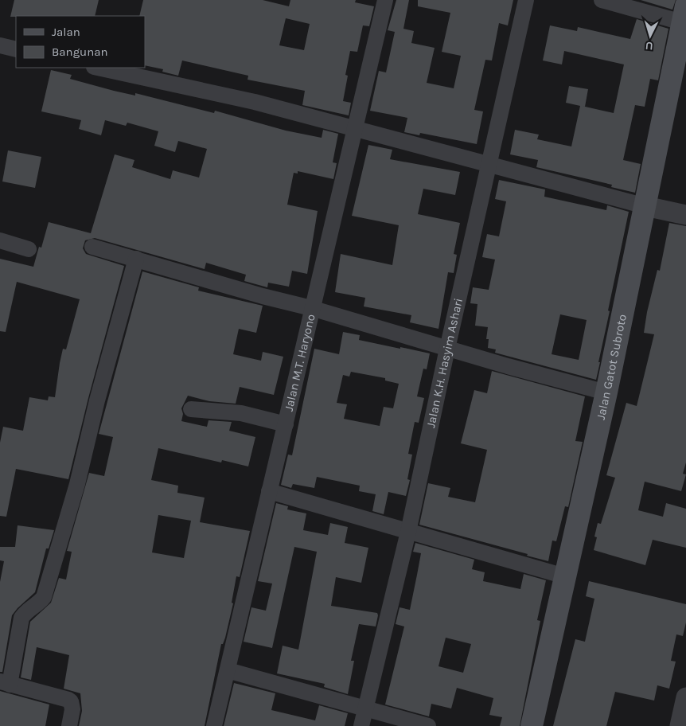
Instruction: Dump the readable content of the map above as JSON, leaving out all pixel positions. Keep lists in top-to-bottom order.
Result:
{
  "streets": {
    "main road": ["Jalan Gatot Subroto"],
    "street": ["Jalan M.T. Haryono", "Jalan K.H. Hasyim Ashari"]
  },
  "legend": ["Jalan", "Bangunan"],
  "north": "bottom"
}
